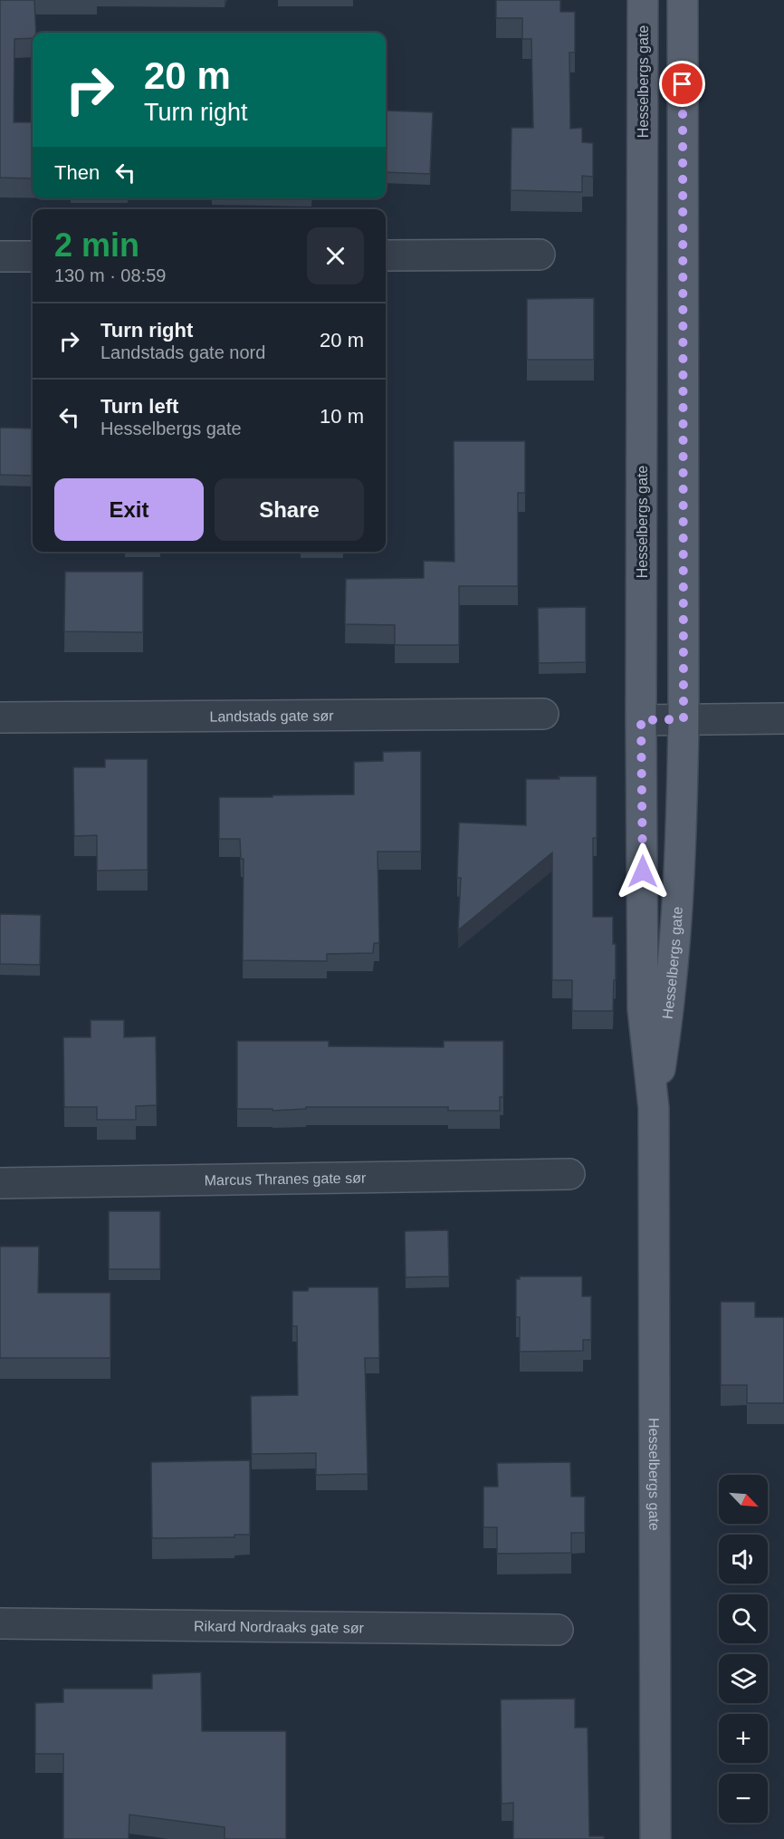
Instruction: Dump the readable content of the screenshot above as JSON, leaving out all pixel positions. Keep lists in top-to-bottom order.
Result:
{
  "streets": {
    "main road": ["Hesselbergs gate"],
    "street": ["Landstads gate sør", "Marcus Thranes gate sør", "Rikard Nordraaks gate sør"]
  },
  "north": "bottom right",
  "page": {
    "turn": ["20 m", "Turn right"],
    "then": "Then",
    "heading": ["2 min", "130 m · 08:59"],
    "list": [
      {
        "name": "Turn right",
        "note": "Landstads gate nord",
        "value": "20 m"
      },
      {
        "name": "Turn left",
        "note": "Hesselbergs gate",
        "value": "10 m"
      }
    ],
    "buttons": ["Exit", "Share"],
    "map_buttons": ["+", "−"]
  }
}
